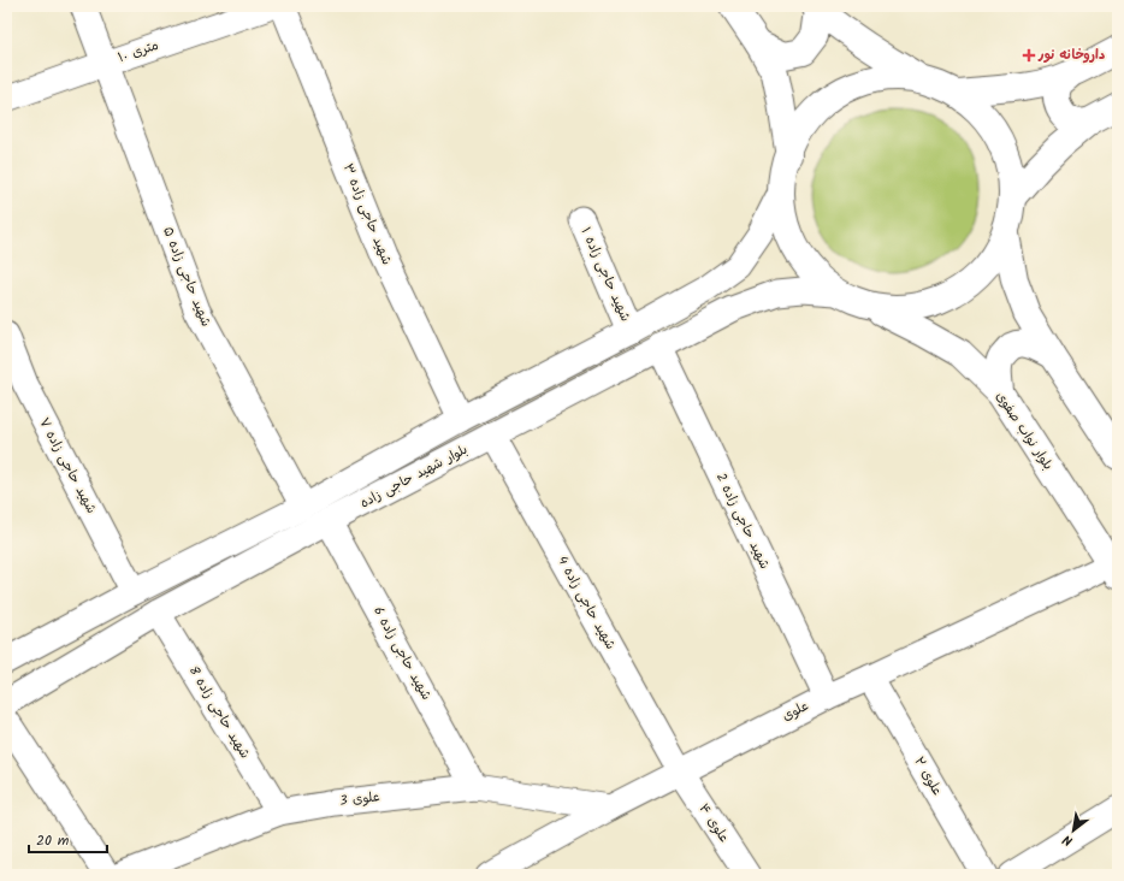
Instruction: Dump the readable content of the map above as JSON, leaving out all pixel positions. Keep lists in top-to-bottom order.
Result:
{
  "streets": {
    "main road": ["بلوار نواب صفوی"],
    "street": [
      "۱۰ متری",
      "شهید حاجی زاده ۳",
      "شهید حاجی زاده ۱",
      "شهید حاجی زاده ۵",
      "شهید حاجی زاده ۷",
      "بلوار شهید حاجی زاده",
      "شهید حاجی زاده 2",
      "شهید حاجی زاده 4",
      "شهید حاجی زاده 6",
      "علوی",
      "شهید حاجی زاده 8",
      "علوی ۲",
      "علوی 3",
      "علوی ۴"
    ]
  },
  "crossings": [
    ["۱۰ متری", "شهید حاجی زاده ۵"],
    ["شهید حاجی زاده ۳", "بلوار شهید حاجی زاده"],
    ["شهید حاجی زاده ۱", "بلوار شهید حاجی زاده"],
    ["شهید حاجی زاده ۵", "بلوار شهید حاجی زاده"],
    ["بلوار نواب صفوی", "علوی"],
    ["شهید حاجی زاده ۷", "بلوار شهید حاجی زاده"],
    ["بلوار شهید حاجی زاده", "شهید حاجی زاده 2"],
    ["بلوار شهید حاجی زاده", "شهید حاجی زاده 4"],
    ["بلوار شهید حاجی زاده", "شهید حاجی زاده 6"],
    ["بلوار شهید حاجی زاده", "شهید حاجی زاده 8"],
    ["شهید حاجی زاده 2", "علوی"],
    ["شهید حاجی زاده 4", "علوی"],
    ["شهید حاجی زاده 4", "علوی ۴"],
    ["شهید حاجی زاده 6", "علوی 3"],
    ["علوی", "علوی ۲"],
    ["علوی", "علوی 3"],
    ["علوی", "علوی ۴"],
    ["شهید حاجی زاده 8", "علوی 3"]
  ],
  "places": {
    "health": ["داروخانه نور"]
  },
  "scale_bar": "20 m",
  "north": "bottom left"
}
